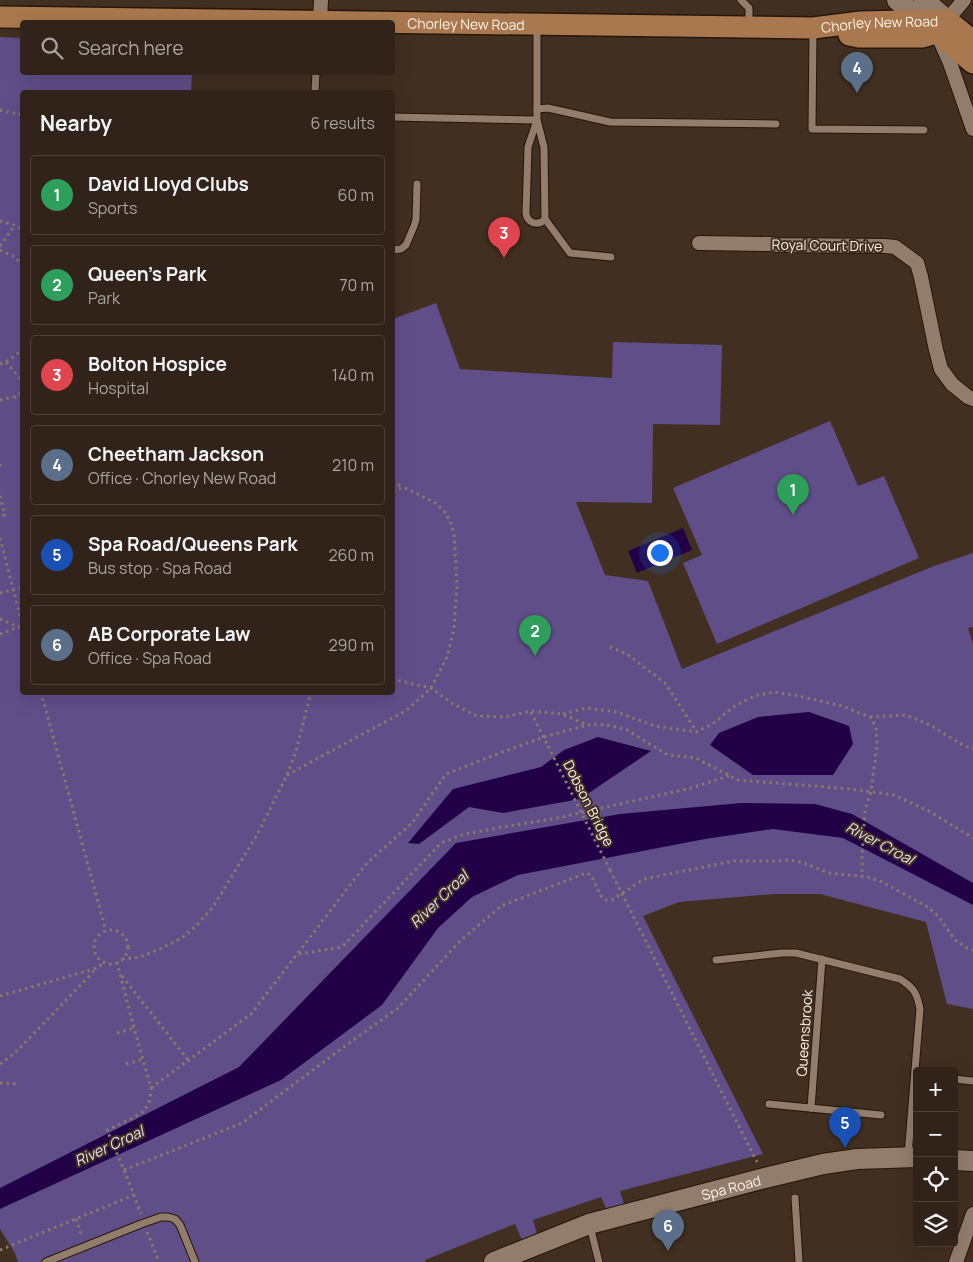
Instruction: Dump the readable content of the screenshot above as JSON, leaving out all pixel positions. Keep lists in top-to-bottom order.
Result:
{
  "streets": {
    "main road": ["Chorley New Road", "Spa Road"],
    "street": ["Royal Court Drive"],
    "lane": ["Queensbrook"],
    "path": ["Dobson Bridge"]
  },
  "crossings": [
    ["Dobson Bridge", "Spa Road"]
  ],
  "water": ["River Croal"],
  "page": {
    "search": "Search here",
    "pins": [
      "4",
      "3",
      "1",
      "2",
      "5",
      "6"
    ],
    "heading": ["Nearby", "6 results"],
    "list": [
      {
        "mark": "1",
        "name": "David Lloyd Clubs",
        "note": "Sports",
        "value": "60 m"
      },
      {
        "mark": "2",
        "name": "Queen's Park",
        "note": "Park",
        "value": "70 m"
      },
      {
        "mark": "3",
        "name": "Bolton Hospice",
        "note": "Hospital",
        "value": "140 m"
      },
      {
        "mark": "4",
        "name": "Cheetham Jackson",
        "note": "Office · Chorley New Road",
        "value": "210 m"
      },
      {
        "mark": "5",
        "name": "Spa Road/Queens Park",
        "note": "Bus stop · Spa Road",
        "value": "260 m"
      },
      {
        "mark": "6",
        "name": "AB Corporate Law",
        "note": "Office · Spa Road",
        "value": "290 m"
      }
    ],
    "map_buttons": ["+", "−"]
  }
}
